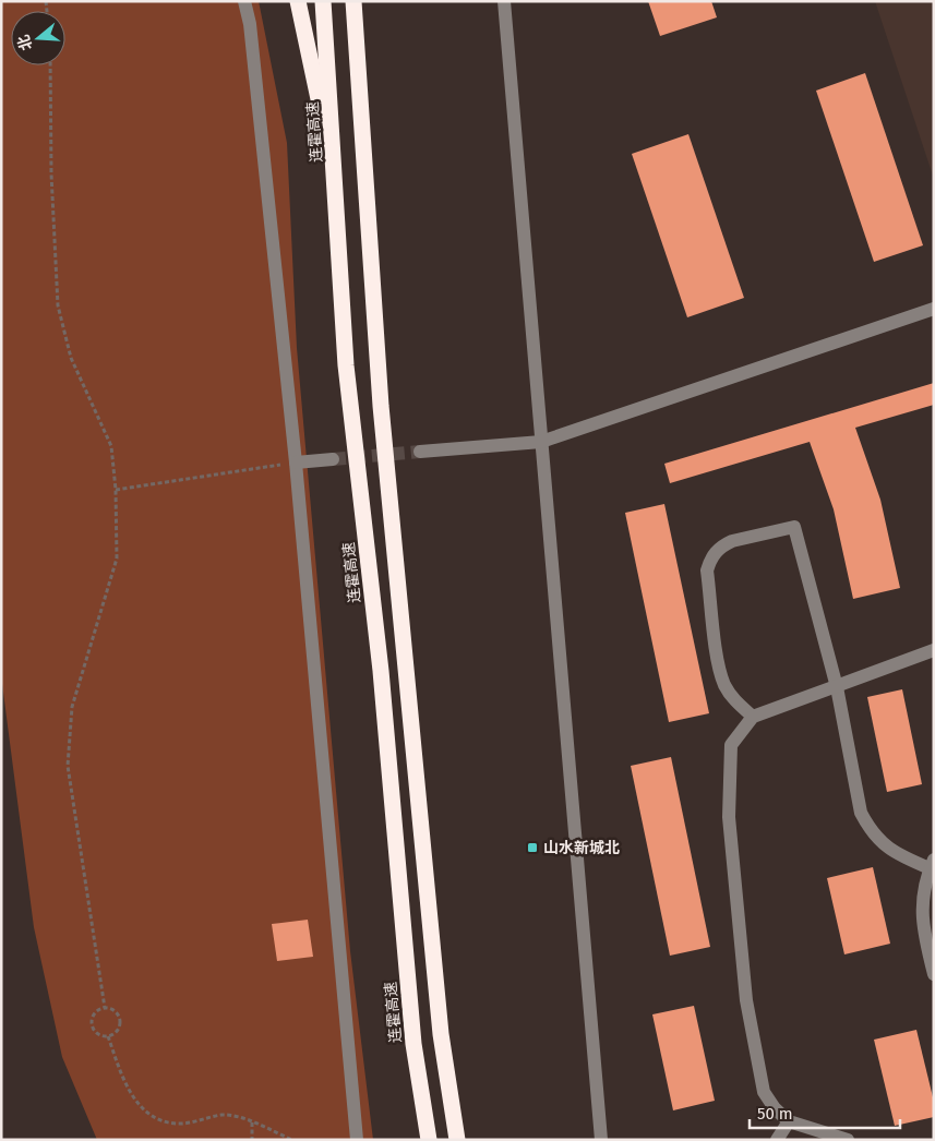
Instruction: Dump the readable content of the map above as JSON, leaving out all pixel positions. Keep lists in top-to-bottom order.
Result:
{
  "streets": {
    "highway": ["连霍高速"]
  },
  "places": {
    "transit": ["山水新城北"]
  },
  "scale_bar": "50 m",
  "north": "left"
}
